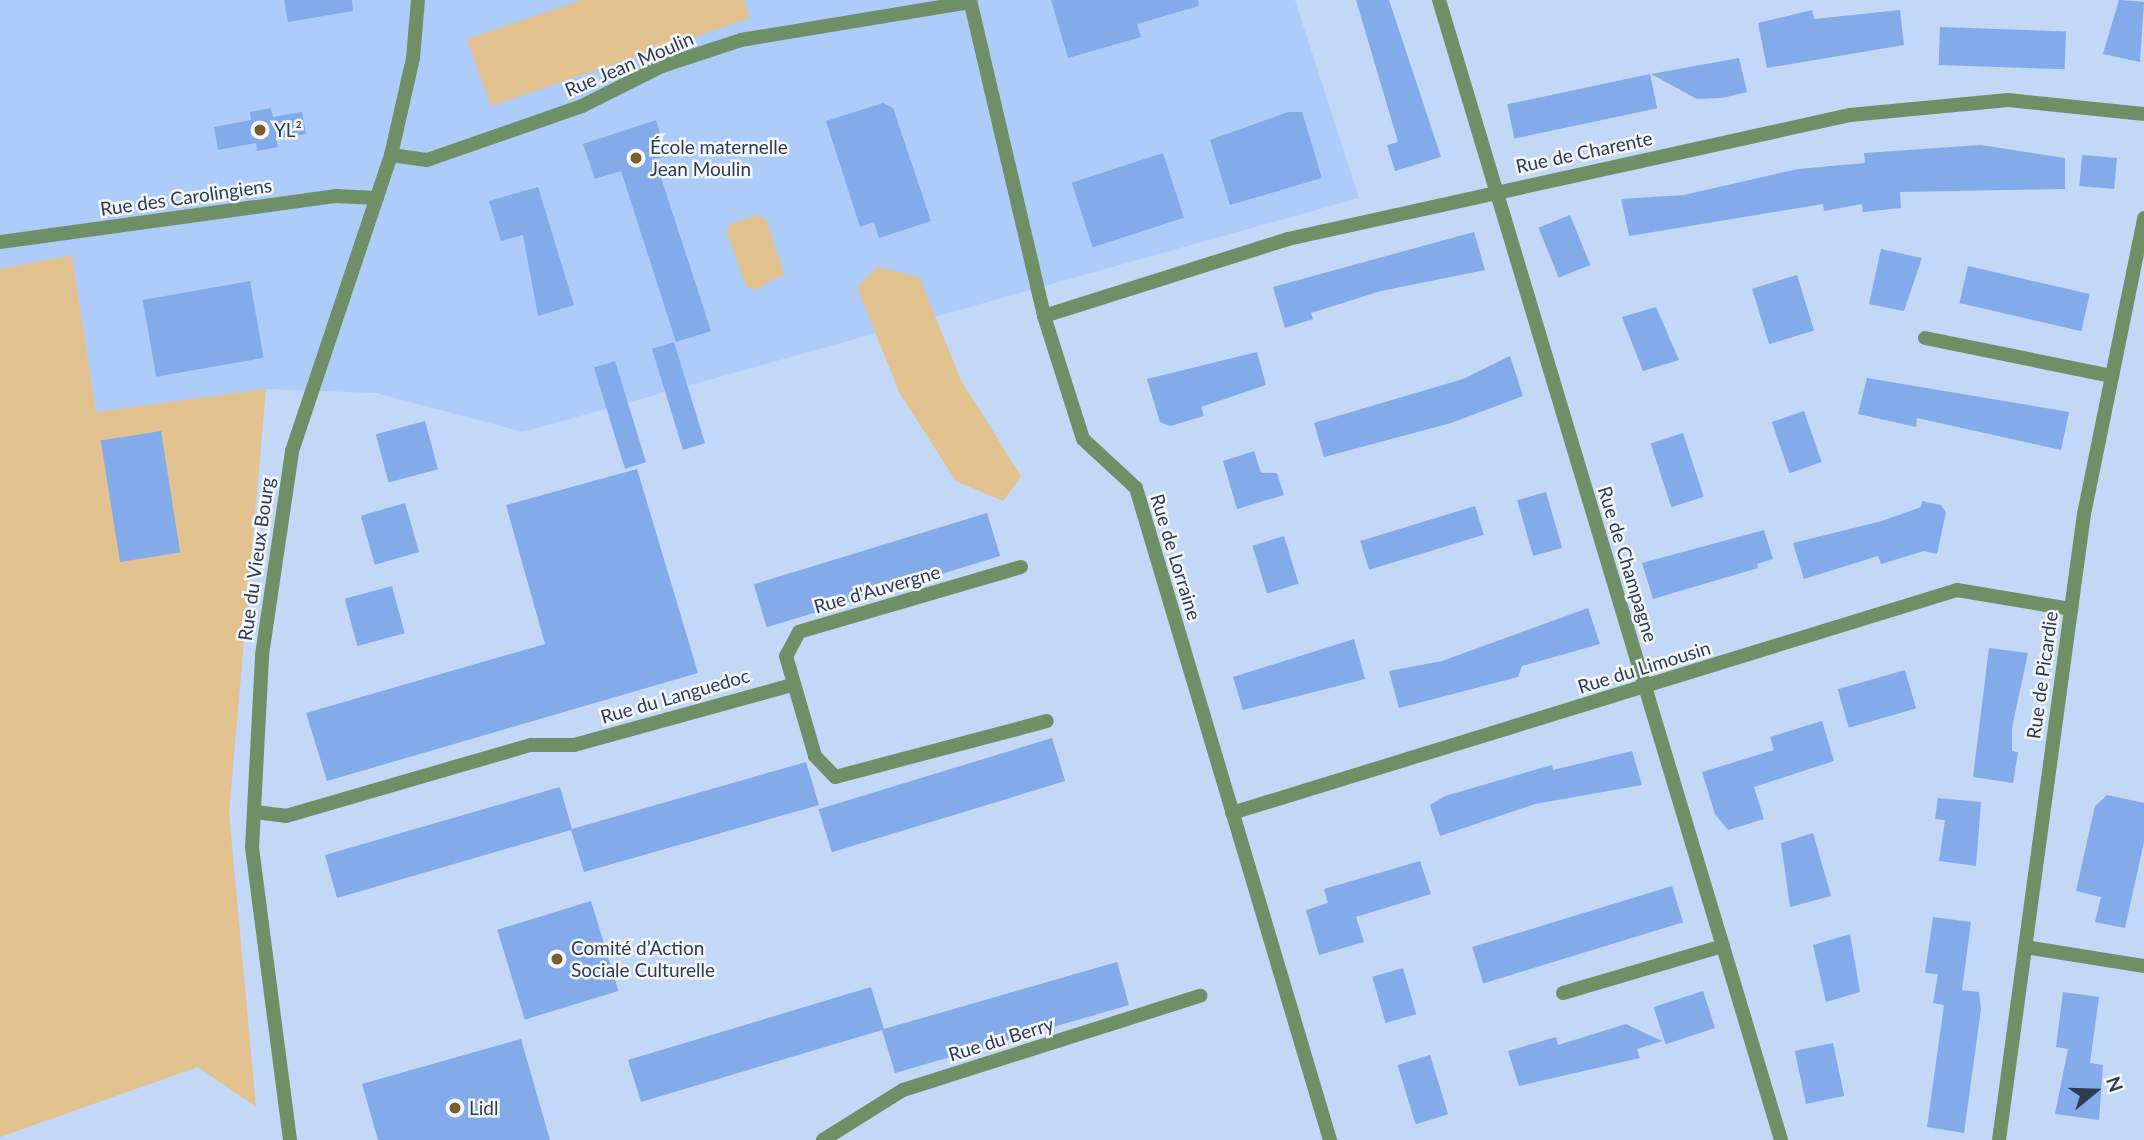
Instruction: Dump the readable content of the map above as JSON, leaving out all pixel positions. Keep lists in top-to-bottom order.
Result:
{
  "streets": {
    "street": [
      "Rue Jean Moulin",
      "Rue de Charente",
      "Rue des Carolingiens",
      "Rue de Lorraine",
      "Rue du Vieux Bourg",
      "Rue de Champagne",
      "Rue d'Auvergne",
      "Rue du Limousin",
      "Rue de Picardie",
      "Rue du Languedoc",
      "Rue du Berry"
    ]
  },
  "crossings": [
    ["Rue Jean Moulin", "Rue de Lorraine"],
    ["Rue Jean Moulin", "Rue du Vieux Bourg"],
    ["Rue de Charente", "Rue de Lorraine"],
    ["Rue de Charente", "Rue de Champagne"],
    ["Rue des Carolingiens", "Rue du Vieux Bourg"],
    ["Rue de Lorraine", "Rue du Limousin"],
    ["Rue du Vieux Bourg", "Rue du Languedoc"],
    ["Rue de Champagne", "Rue du Limousin"],
    ["Rue d'Auvergne", "Rue du Languedoc"],
    ["Rue du Limousin", "Rue de Picardie"]
  ],
  "places": [
    "YL²",
    "École maternelle Jean Moulin",
    "Comité d’Action Sociale Culturelle",
    "Lidl"
  ],
  "north": "right"
}
